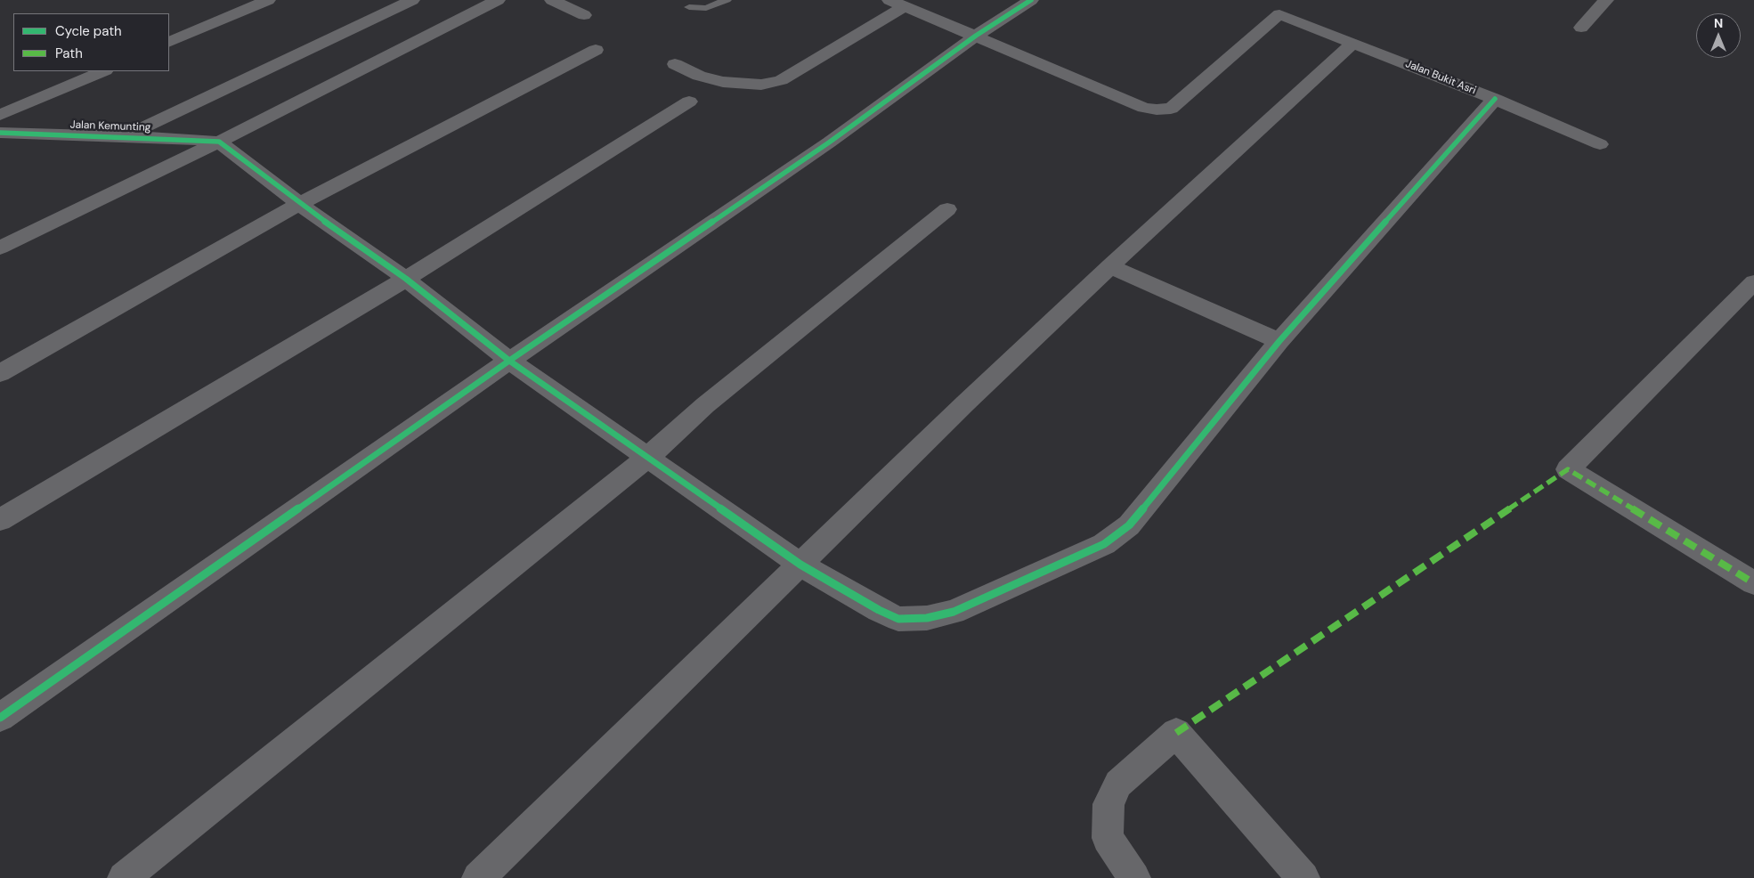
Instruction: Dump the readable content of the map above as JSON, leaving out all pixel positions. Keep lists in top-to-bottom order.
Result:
{
  "streets": {
    "street": ["Jalan Bukit Asri", "Jalan Kemunting"]
  },
  "legend": ["Cycle path", "Path"],
  "north": "top"
}
